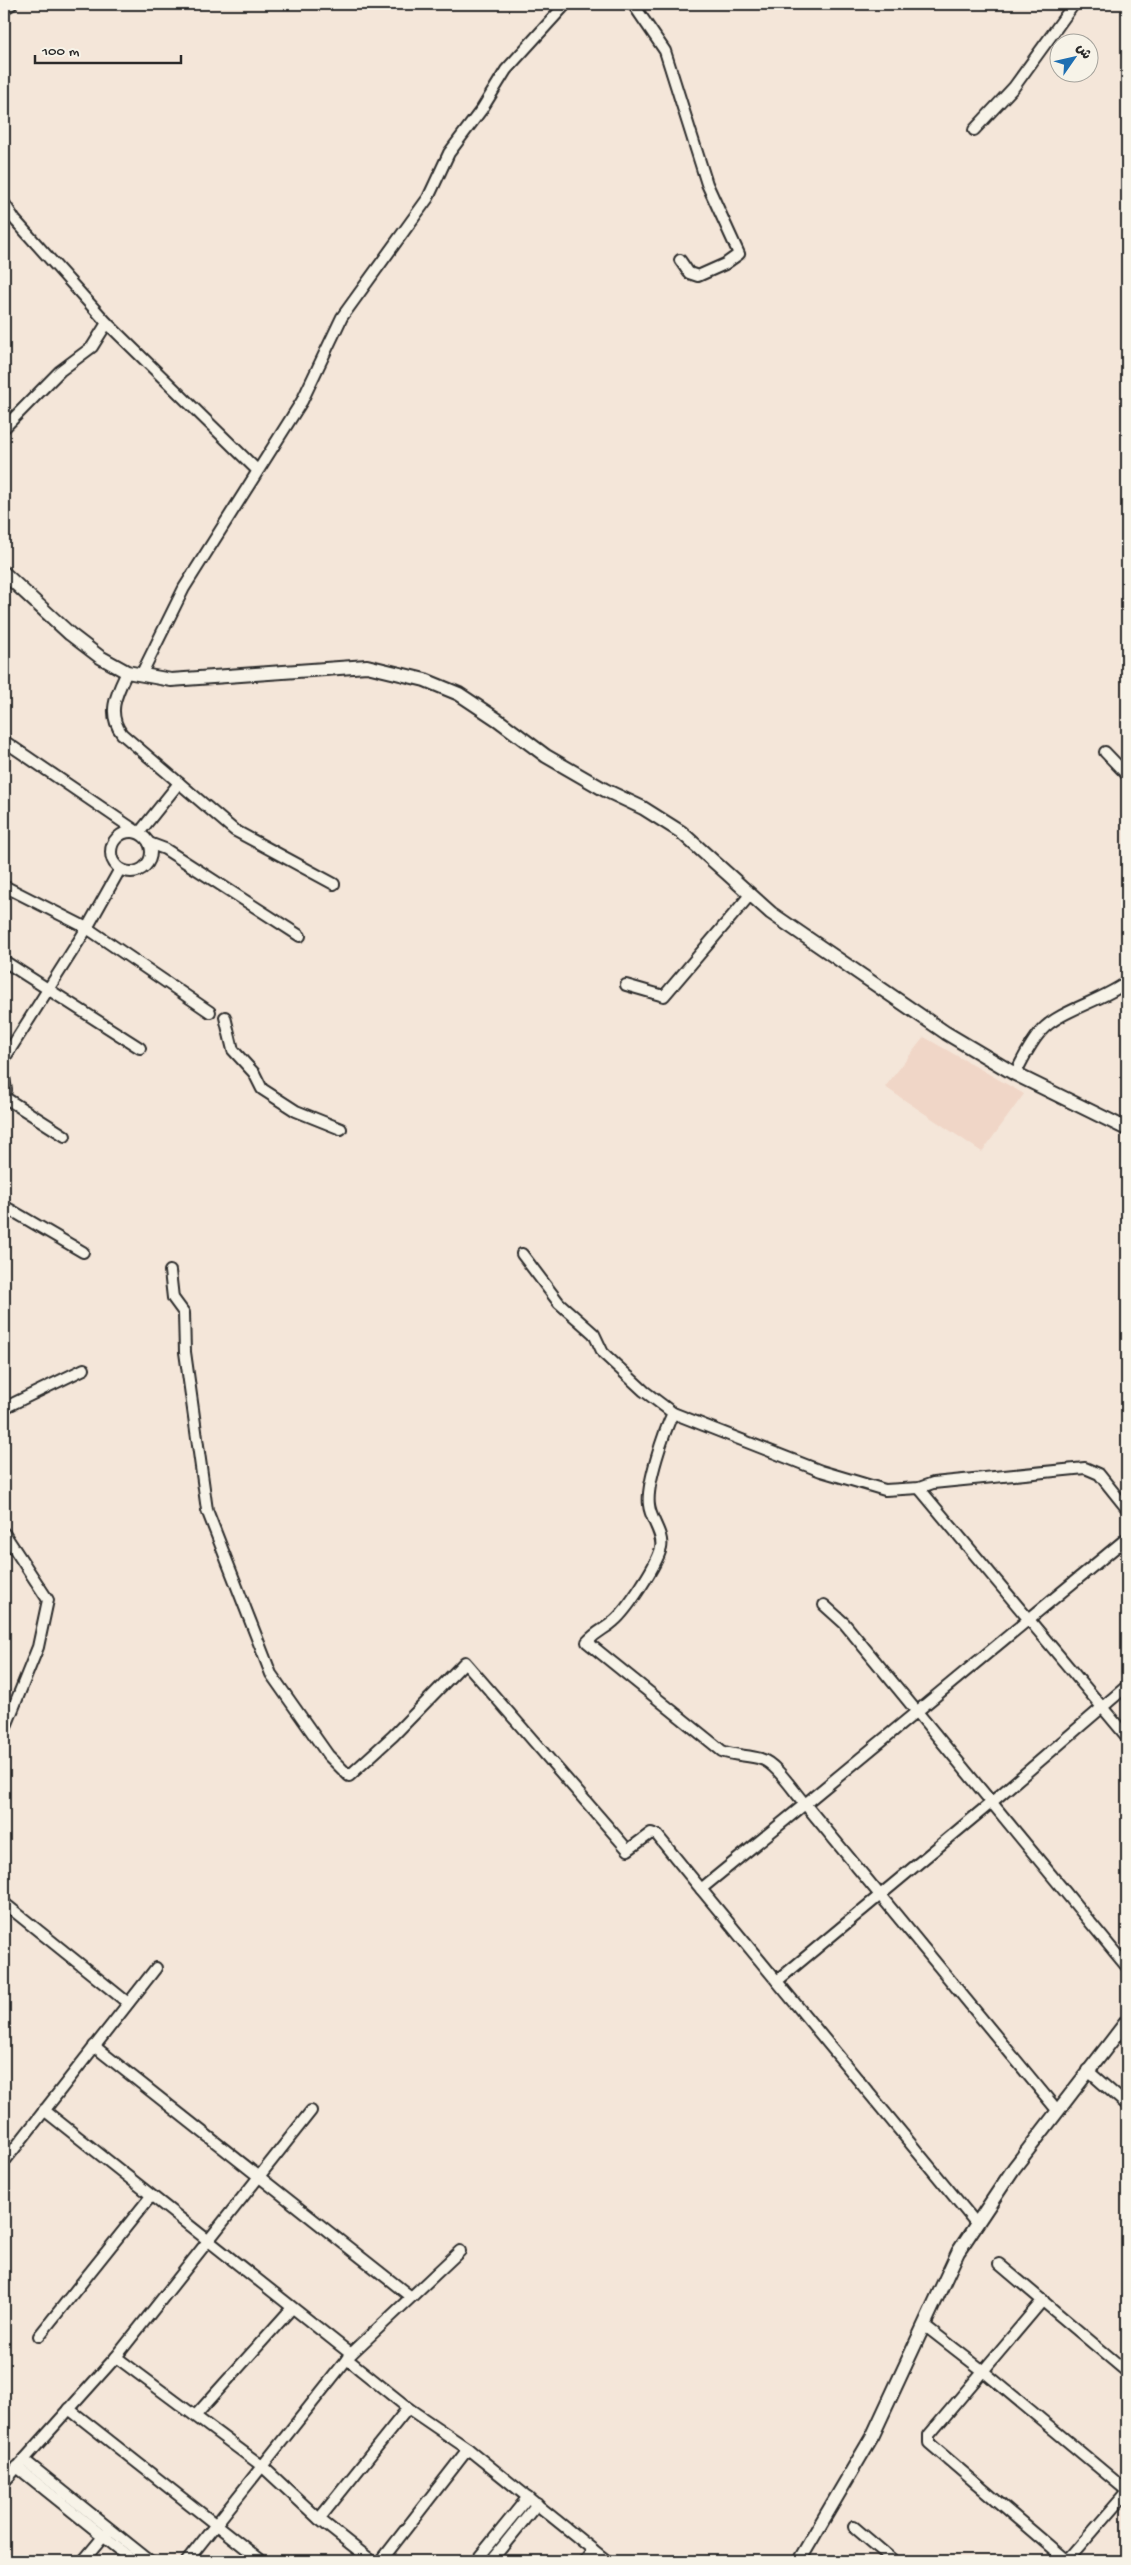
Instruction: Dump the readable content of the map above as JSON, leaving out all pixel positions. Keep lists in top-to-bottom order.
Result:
{
  "scale_bar": "100 m",
  "north": "top right"
}
